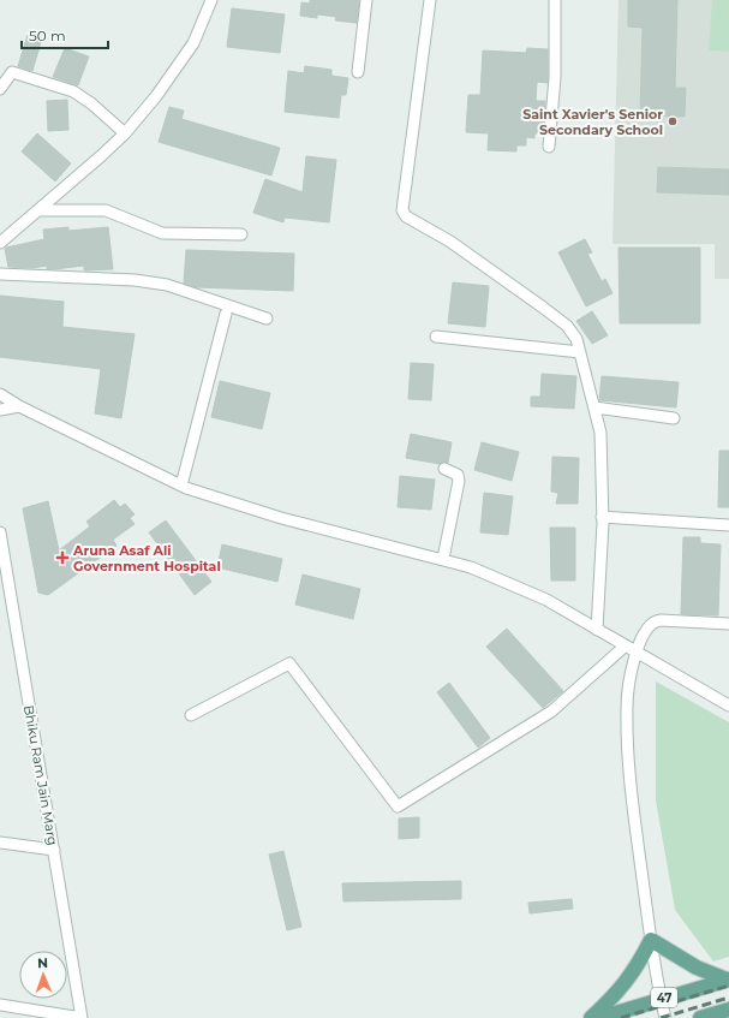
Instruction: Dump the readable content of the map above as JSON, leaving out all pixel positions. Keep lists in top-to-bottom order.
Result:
{
  "streets": {
    "main road": ["47"],
    "street": ["Bhiku Ram Jain Marg"]
  },
  "places": {
    "other": ["Saint Xavier's Senior Secondary School"],
    "health": ["Aruna Asaf Ali Government Hospital"]
  },
  "scale_bar": "50 m",
  "north": "top"
}
